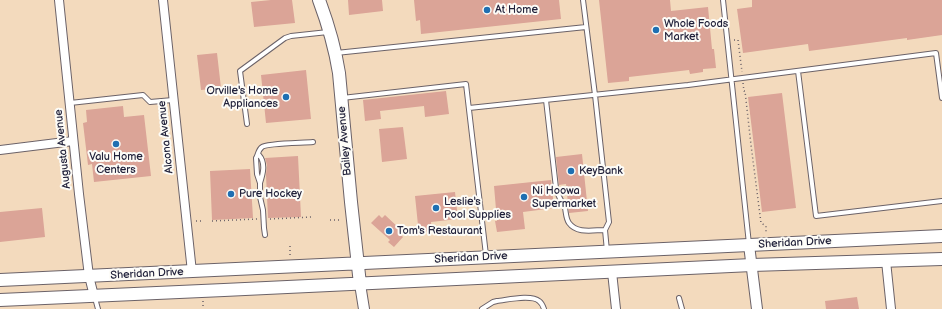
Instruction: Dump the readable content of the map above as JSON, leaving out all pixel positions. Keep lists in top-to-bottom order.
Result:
{
  "streets": {
    "main road": ["Bailey Avenue", "Sheridan Drive"],
    "street": ["Alcona Avenue", "Augusta Avenue"]
  },
  "crossings": [
    ["Alcona Avenue", "Sheridan Drive"],
    ["Bailey Avenue", "Sheridan Drive"],
    ["Augusta Avenue", "Sheridan Drive"]
  ],
  "places": [
    "At Home",
    "Whole Foods Market",
    "Orville's Home Appliances",
    "Valu Home Centers",
    "KeyBank",
    "Pure Hockey",
    "Ni Hoowa Supermarket",
    "Leslie's Pool Supplies",
    "Tom's Restaurant"
  ]
}
